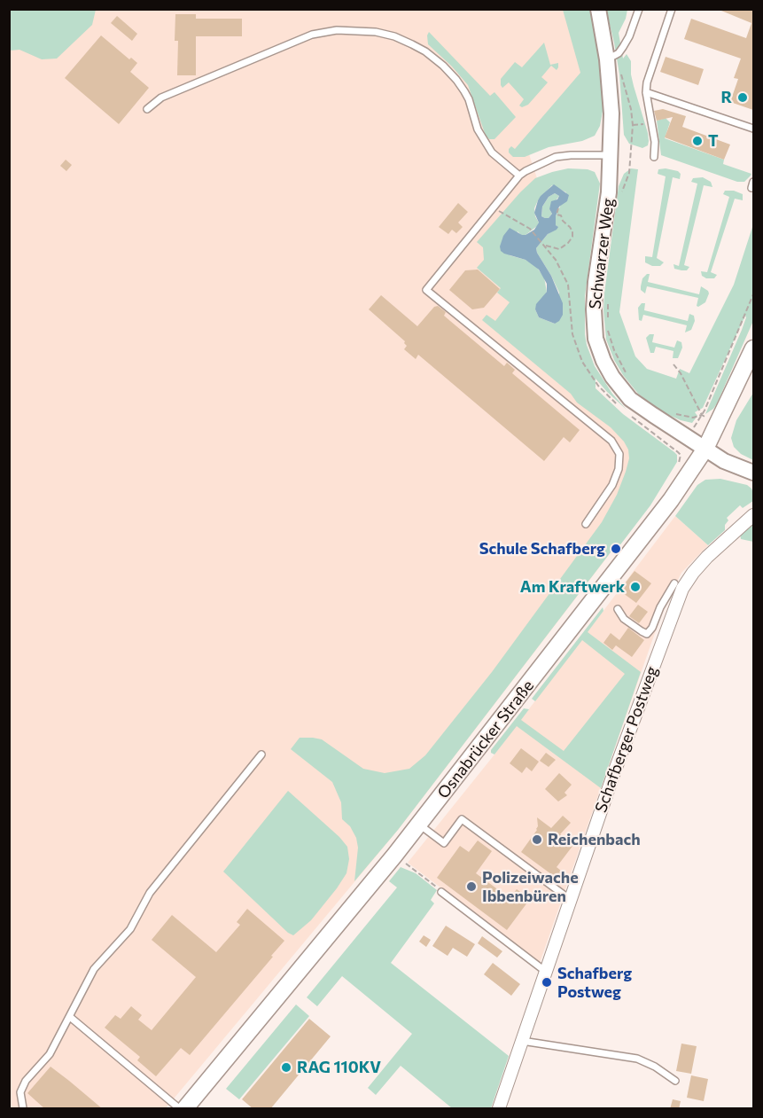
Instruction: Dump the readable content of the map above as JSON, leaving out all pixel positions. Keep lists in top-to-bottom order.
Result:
{
  "streets": {
    "main road": ["Osnabrücker Straße"],
    "street": ["Schwarzer Weg", "Schafberger Postweg"]
  },
  "crossings": [
    ["Schwarzer Weg", "Osnabrücker Straße"]
  ],
  "places": [
    "R",
    "T",
    "Schule Schafberg",
    "Am Kraftwerk",
    "Reichenbach",
    "Polizeiwache Ibbenbüren",
    "Schafberg Postweg",
    "RAG 110KV"
  ]
}
